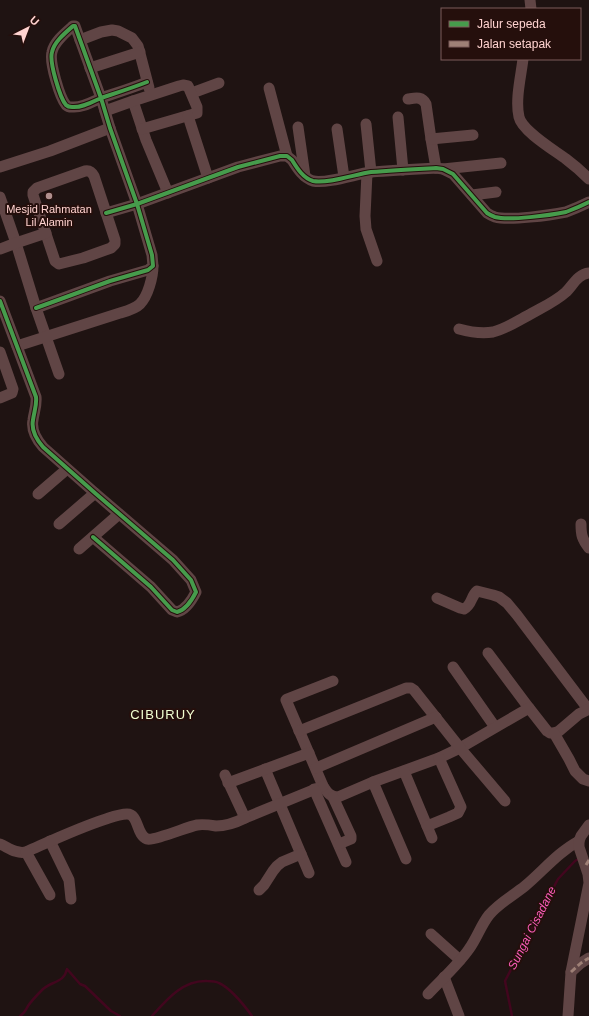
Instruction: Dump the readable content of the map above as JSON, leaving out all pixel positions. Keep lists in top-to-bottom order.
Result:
{
  "districts": ["CIBURUY"],
  "water": ["Sungai Cisadane"],
  "places": ["Mesjid Rahmatan Lil Alamin"],
  "legend": ["Jalur sepeda", "Jalan setapak"],
  "north": "top right"
}
